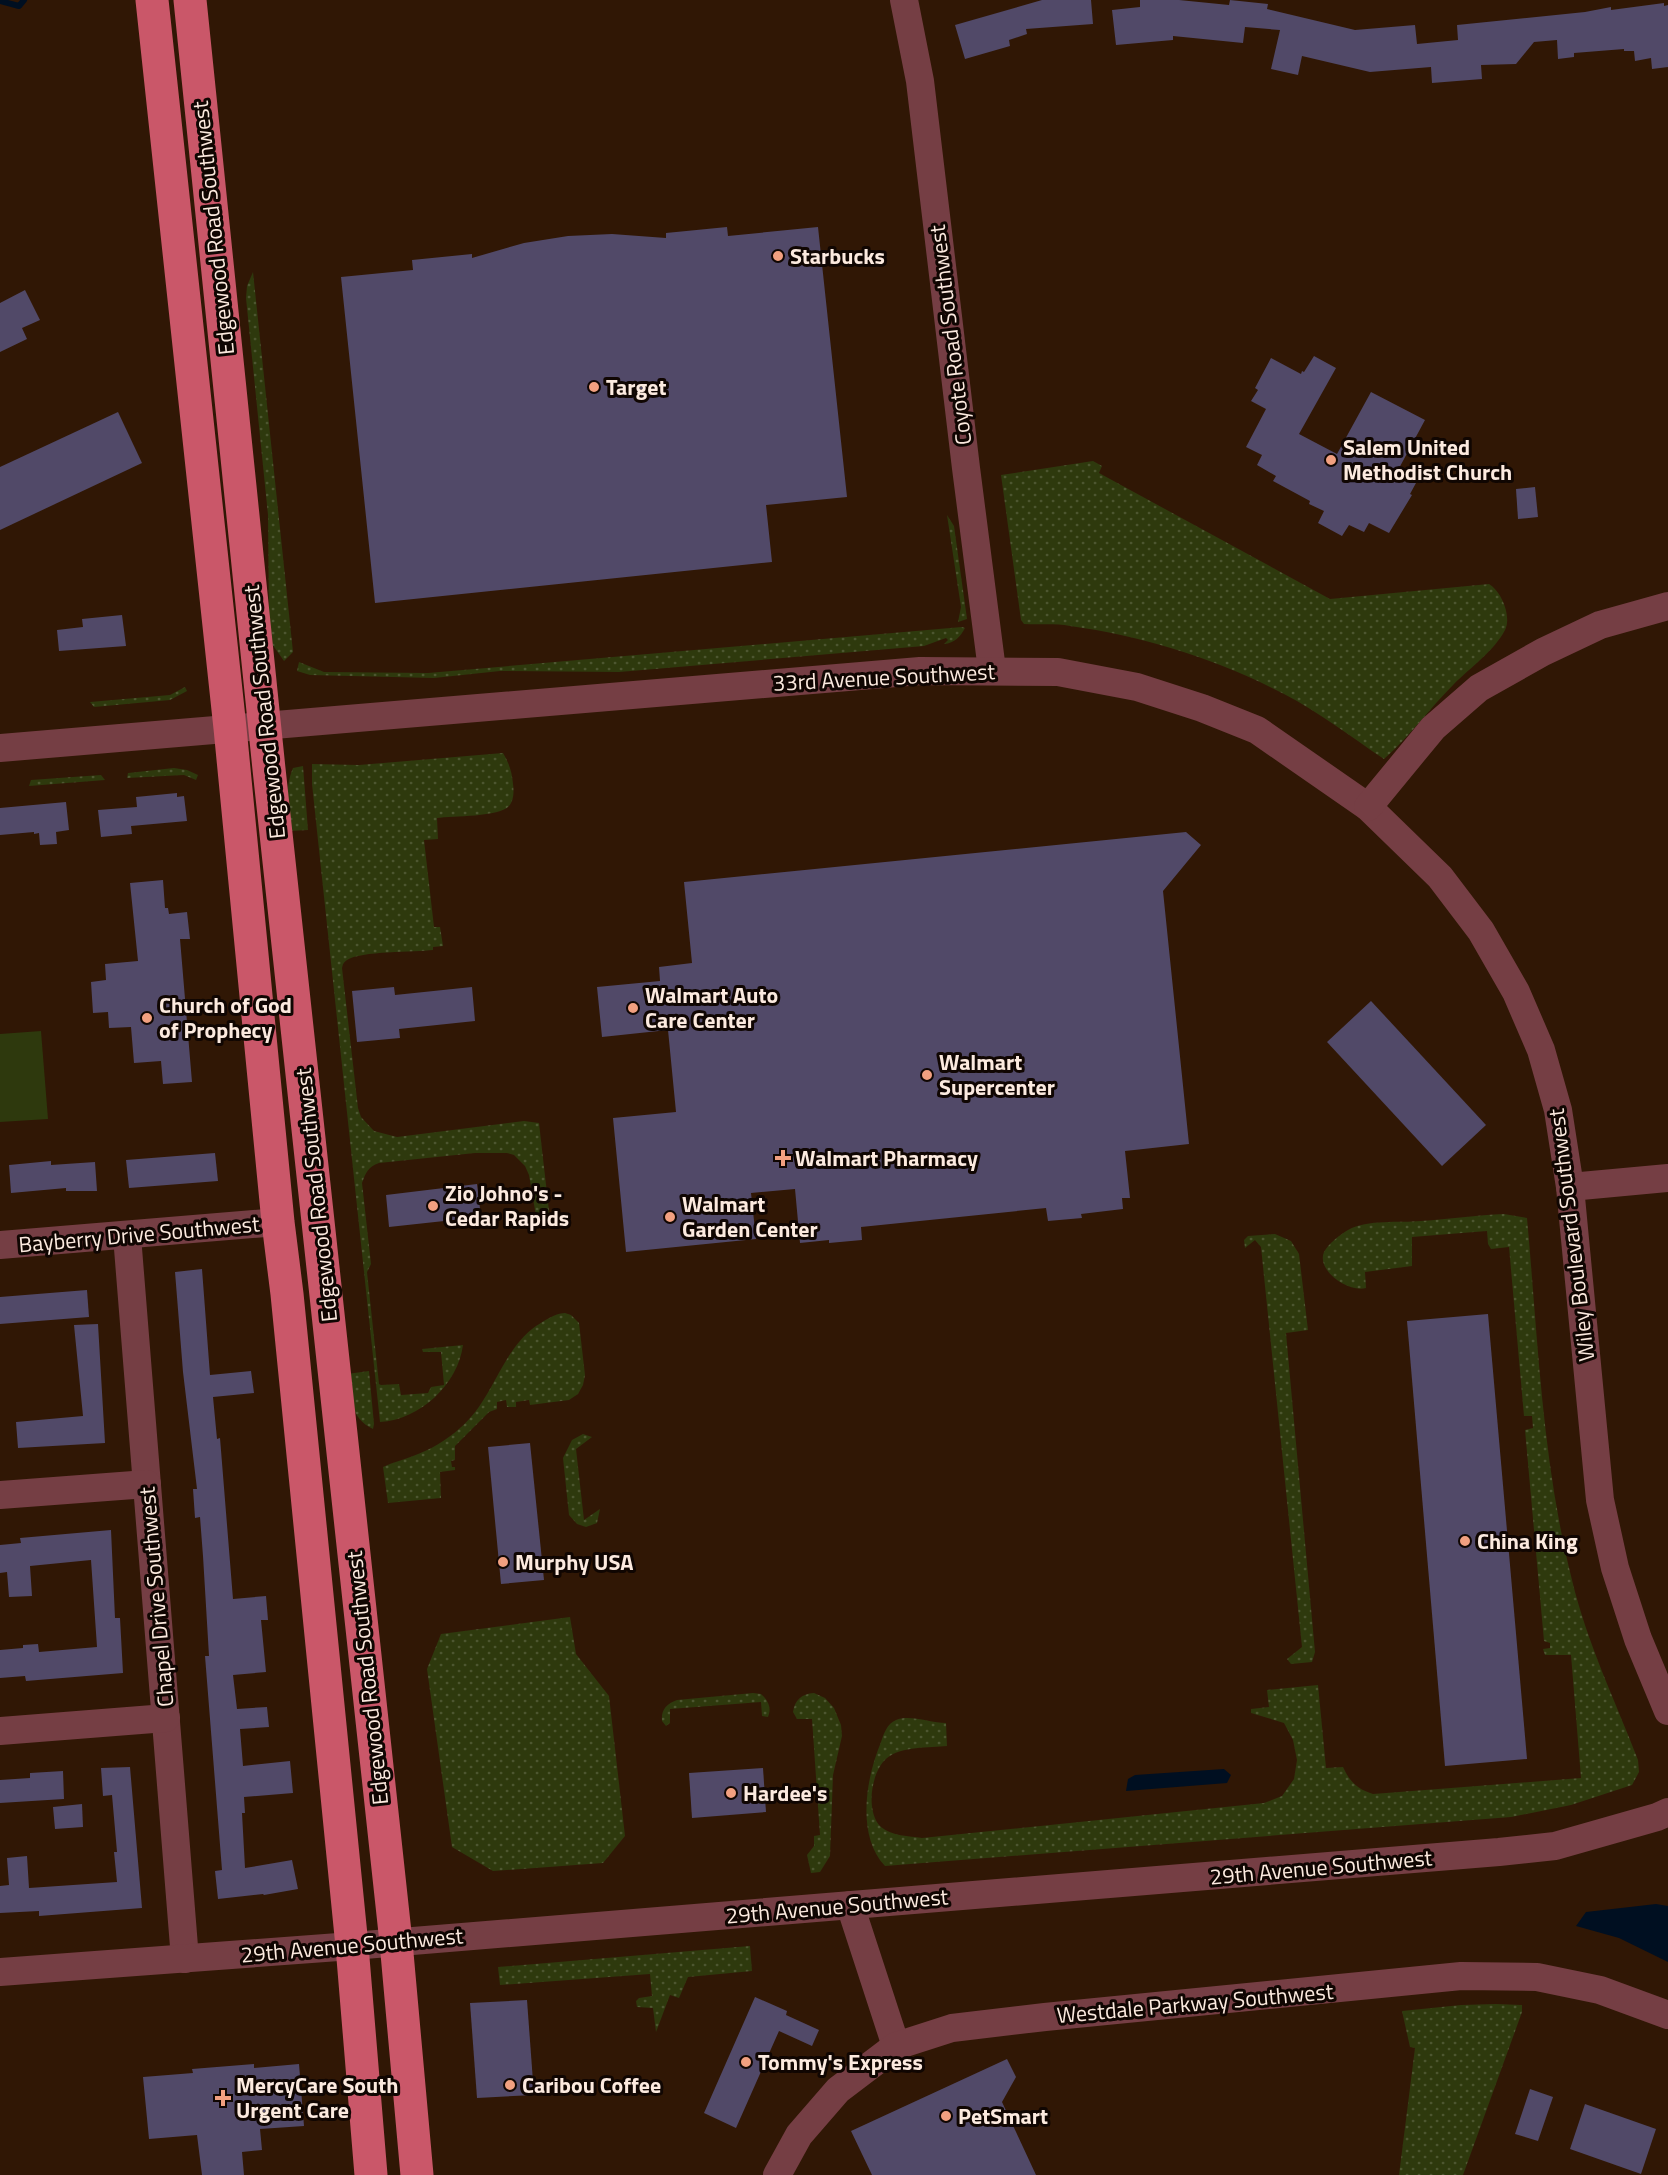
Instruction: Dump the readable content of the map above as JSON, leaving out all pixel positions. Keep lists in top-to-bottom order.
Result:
{
  "streets": {
    "main road": ["Edgewood Road Southwest"],
    "street": [
      "Coyote Road Southwest",
      "33rd Avenue Southwest",
      "Bayberry Drive Southwest",
      "Wiley Boulevard Southwest",
      "Chapel Drive Southwest",
      "29th Avenue Southwest",
      "Westdale Parkway Southwest"
    ]
  },
  "crossings": [
    ["Edgewood Road Southwest", "33rd Avenue Southwest"],
    ["Edgewood Road Southwest", "Bayberry Drive Southwest"],
    ["Edgewood Road Southwest", "29th Avenue Southwest"],
    ["Coyote Road Southwest", "33rd Avenue Southwest"],
    ["33rd Avenue Southwest", "Wiley Boulevard Southwest"],
    ["Bayberry Drive Southwest", "Chapel Drive Southwest"],
    ["Chapel Drive Southwest", "29th Avenue Southwest"]
  ],
  "places": {
    "other": [
      "Starbucks",
      "Target",
      "Salem United Methodist Church",
      "Walmart Auto Care Center",
      "Church of God of Prophecy",
      "Walmart Supercenter",
      "Zio Johno's - Cedar Rapids",
      "Walmart Garden Center",
      "China King",
      "Murphy USA",
      "Hardee's",
      "Tommy's Express",
      "Caribou Coffee",
      "PetSmart"
    ],
    "health": ["Walmart Pharmacy", "MercyCare South Urgent Care"]
  }
}
